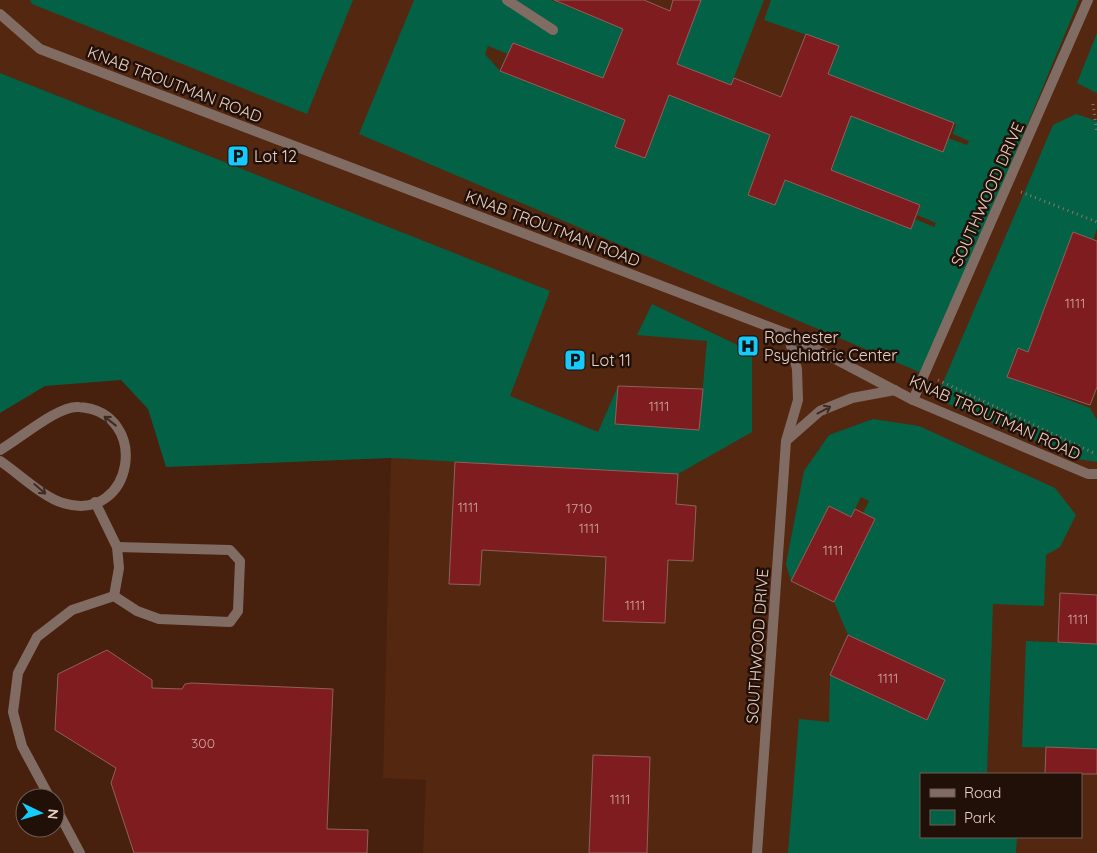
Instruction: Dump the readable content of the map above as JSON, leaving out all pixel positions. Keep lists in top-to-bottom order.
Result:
{
  "streets": {
    "street": ["KNAB TROUTMAN ROAD", "SOUTHWOOD DRIVE"]
  },
  "crossings": [
    ["KNAB TROUTMAN ROAD", "SOUTHWOOD DRIVE"]
  ],
  "places": {
    "parking": ["Lot 12", "Lot 11"],
    "hospital": ["Rochester Psychiatric Center"]
  },
  "house_numbers": [
    "1111",
    "1111",
    "1111",
    "1710",
    "1111",
    "1111",
    "1111",
    "1111",
    "1111",
    "300",
    "1111"
  ],
  "legend": ["Road", "Park"],
  "north": "right"
}
